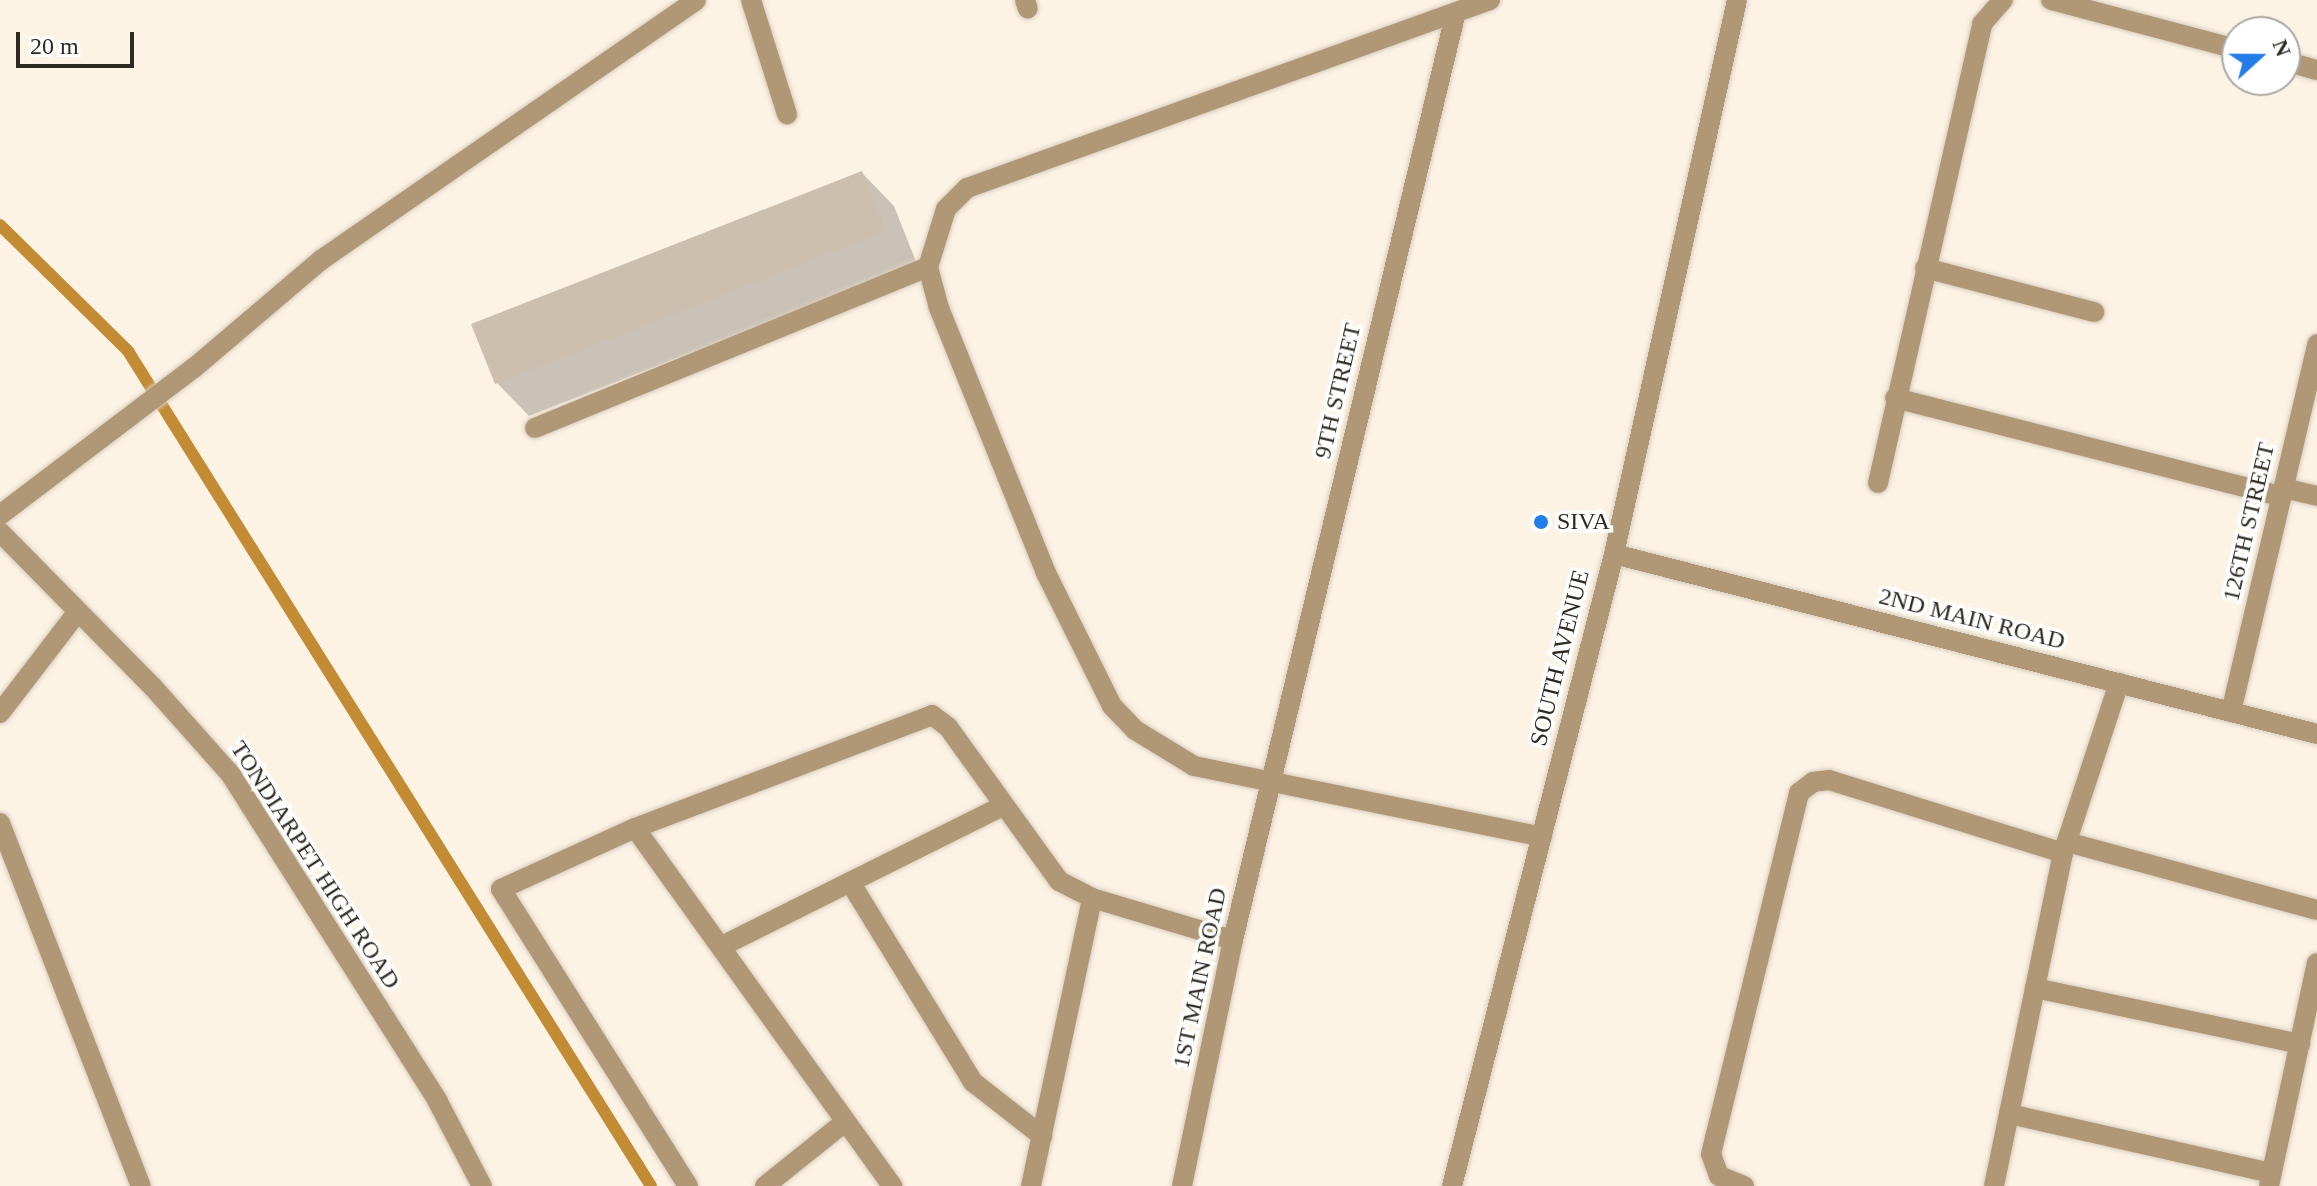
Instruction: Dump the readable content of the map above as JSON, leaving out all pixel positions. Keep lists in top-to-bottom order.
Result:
{
  "streets": {
    "street": [
      "9TH STREET",
      "126TH STREET",
      "2ND MAIN ROAD",
      "SOUTH AVENUE",
      "TONDIARPET HIGH ROAD",
      "1ST MAIN ROAD"
    ]
  },
  "crossings": [
    ["9TH STREET", "1ST MAIN ROAD"],
    ["126TH STREET", "2ND MAIN ROAD"],
    ["2ND MAIN ROAD", "SOUTH AVENUE"]
  ],
  "places": ["SIVA"],
  "scale_bar": "20 m",
  "north": "right"
}
